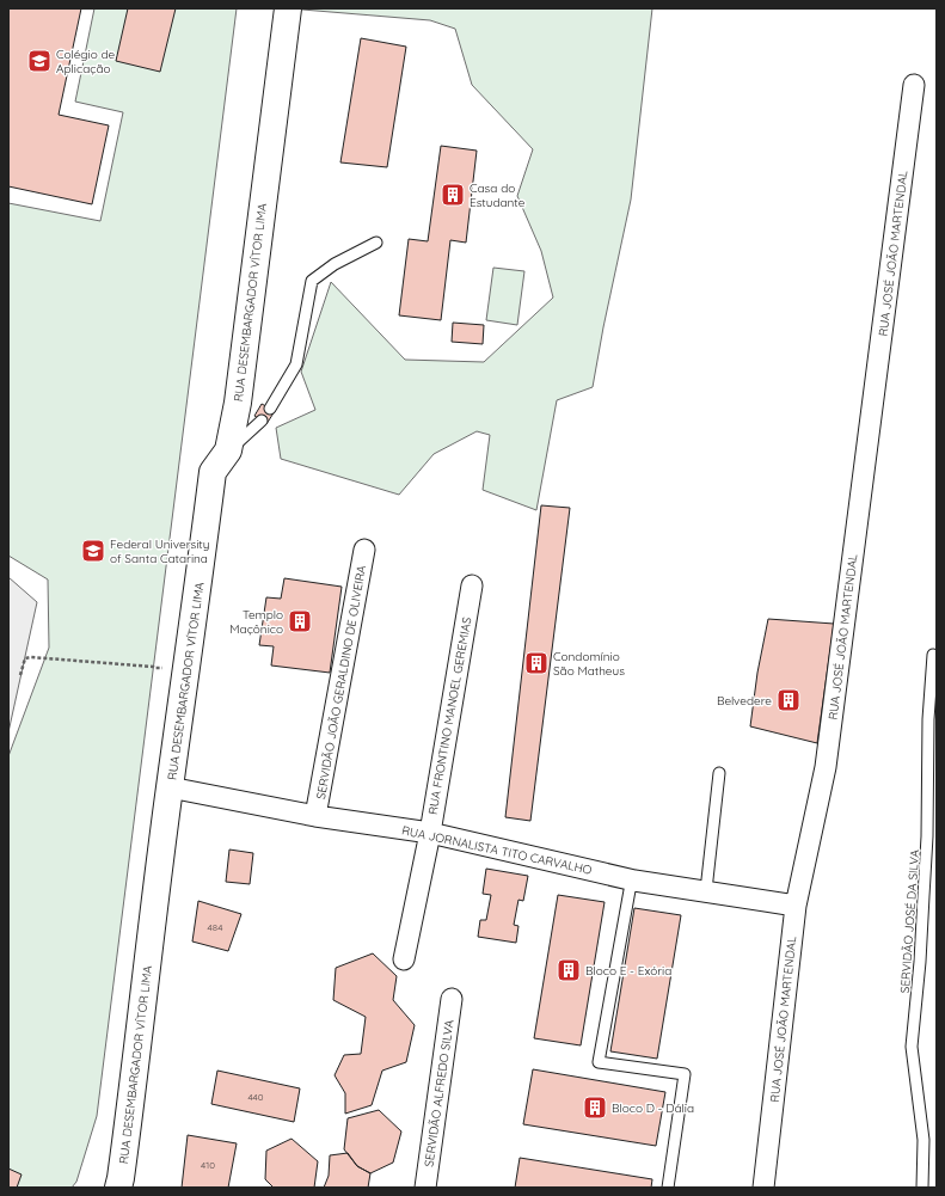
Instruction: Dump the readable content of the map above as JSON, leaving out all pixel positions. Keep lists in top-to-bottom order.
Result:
{
  "streets": {
    "main road": ["RUA DESEMBARGADOR VÍTOR LIMA"],
    "street": [
      "RUA JOSÉ JOÃO MARTENDAL",
      "SERVIDÃO JOÃO GERALDINO DE OLIVEIRA",
      "RUA FRONTINO MANOEL GEREMIAS",
      "RUA JORNALISTA TITO CARVALHO",
      "SERVIDÃO ALFREDO SILVA"
    ],
    "lane": ["SERVIDÃO JOSÉ DA SILVA"]
  },
  "crossings": [
    ["RUA JOSÉ JOÃO MARTENDAL", "RUA JORNALISTA TITO CARVALHO"],
    ["RUA DESEMBARGADOR VÍTOR LIMA", "RUA JORNALISTA TITO CARVALHO"],
    ["SERVIDÃO JOÃO GERALDINO DE OLIVEIRA", "RUA JORNALISTA TITO CARVALHO"],
    ["RUA FRONTINO MANOEL GEREMIAS", "RUA JORNALISTA TITO CARVALHO"]
  ],
  "places": {
    "school or university": ["Colégio de Aplicação", "Federal University of Santa Catarina"],
    "building": [
      "Casa do Estudante",
      "Templo Maçônico",
      "Condomínio São Matheus",
      "Belvedere",
      "Bloco E - Exória",
      "Bloco D - Dália"
    ]
  },
  "house_numbers": ["484", "440", "410"]
}
